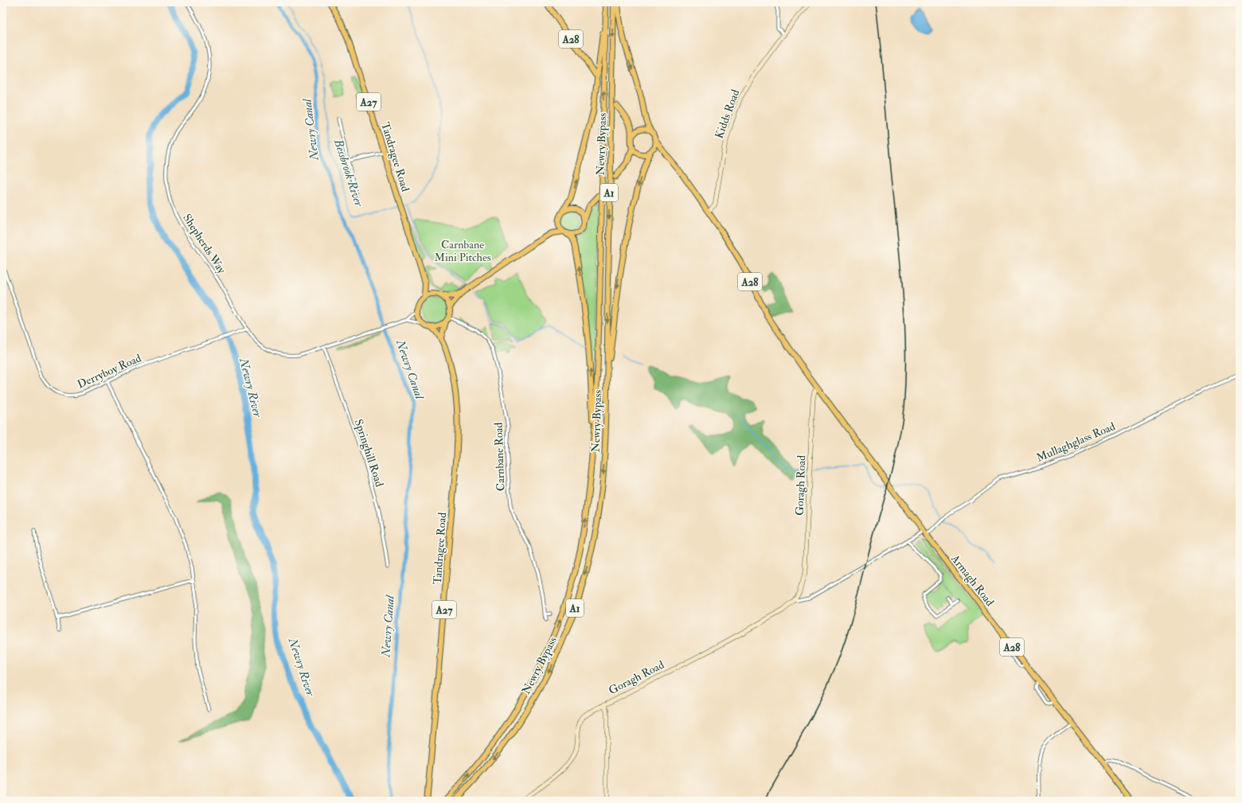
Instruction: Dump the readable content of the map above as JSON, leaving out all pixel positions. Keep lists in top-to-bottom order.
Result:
{
  "streets": {
    "highway": [
      "A28",
      "A27",
      "Newry Bypass",
      "Tandragee Road",
      "A1",
      "Armagh Road"
    ],
    "street": [
      "Kidds Road",
      "Shepherds Way",
      "Derryboy Road",
      "Mullaghglass Road",
      "Springhill Road",
      "Carnbane Road",
      "Goragh Road"
    ]
  },
  "crossings": [
    ["A28", "Kidds Road"],
    ["A28", "Armagh Road"],
    ["A27", "Tandragee Road"],
    ["A27", "Shepherds Way"],
    ["A27", "Carnbane Road"],
    ["Kidds Road", "Armagh Road"],
    ["Tandragee Road", "Shepherds Way"],
    ["Tandragee Road", "Carnbane Road"],
    ["Shepherds Way", "Derryboy Road"],
    ["Shepherds Way", "Springhill Road"],
    ["Shepherds Way", "Carnbane Road"],
    ["Mullaghglass Road", "Goragh Road"],
    ["Mullaghglass Road", "Armagh Road"],
    ["Goragh Road", "Armagh Road"]
  ],
  "water": ["Newry Canal", "Bessbrook River", "Newry River"],
  "parks": ["Carnbane Mini Pitches"]
}
